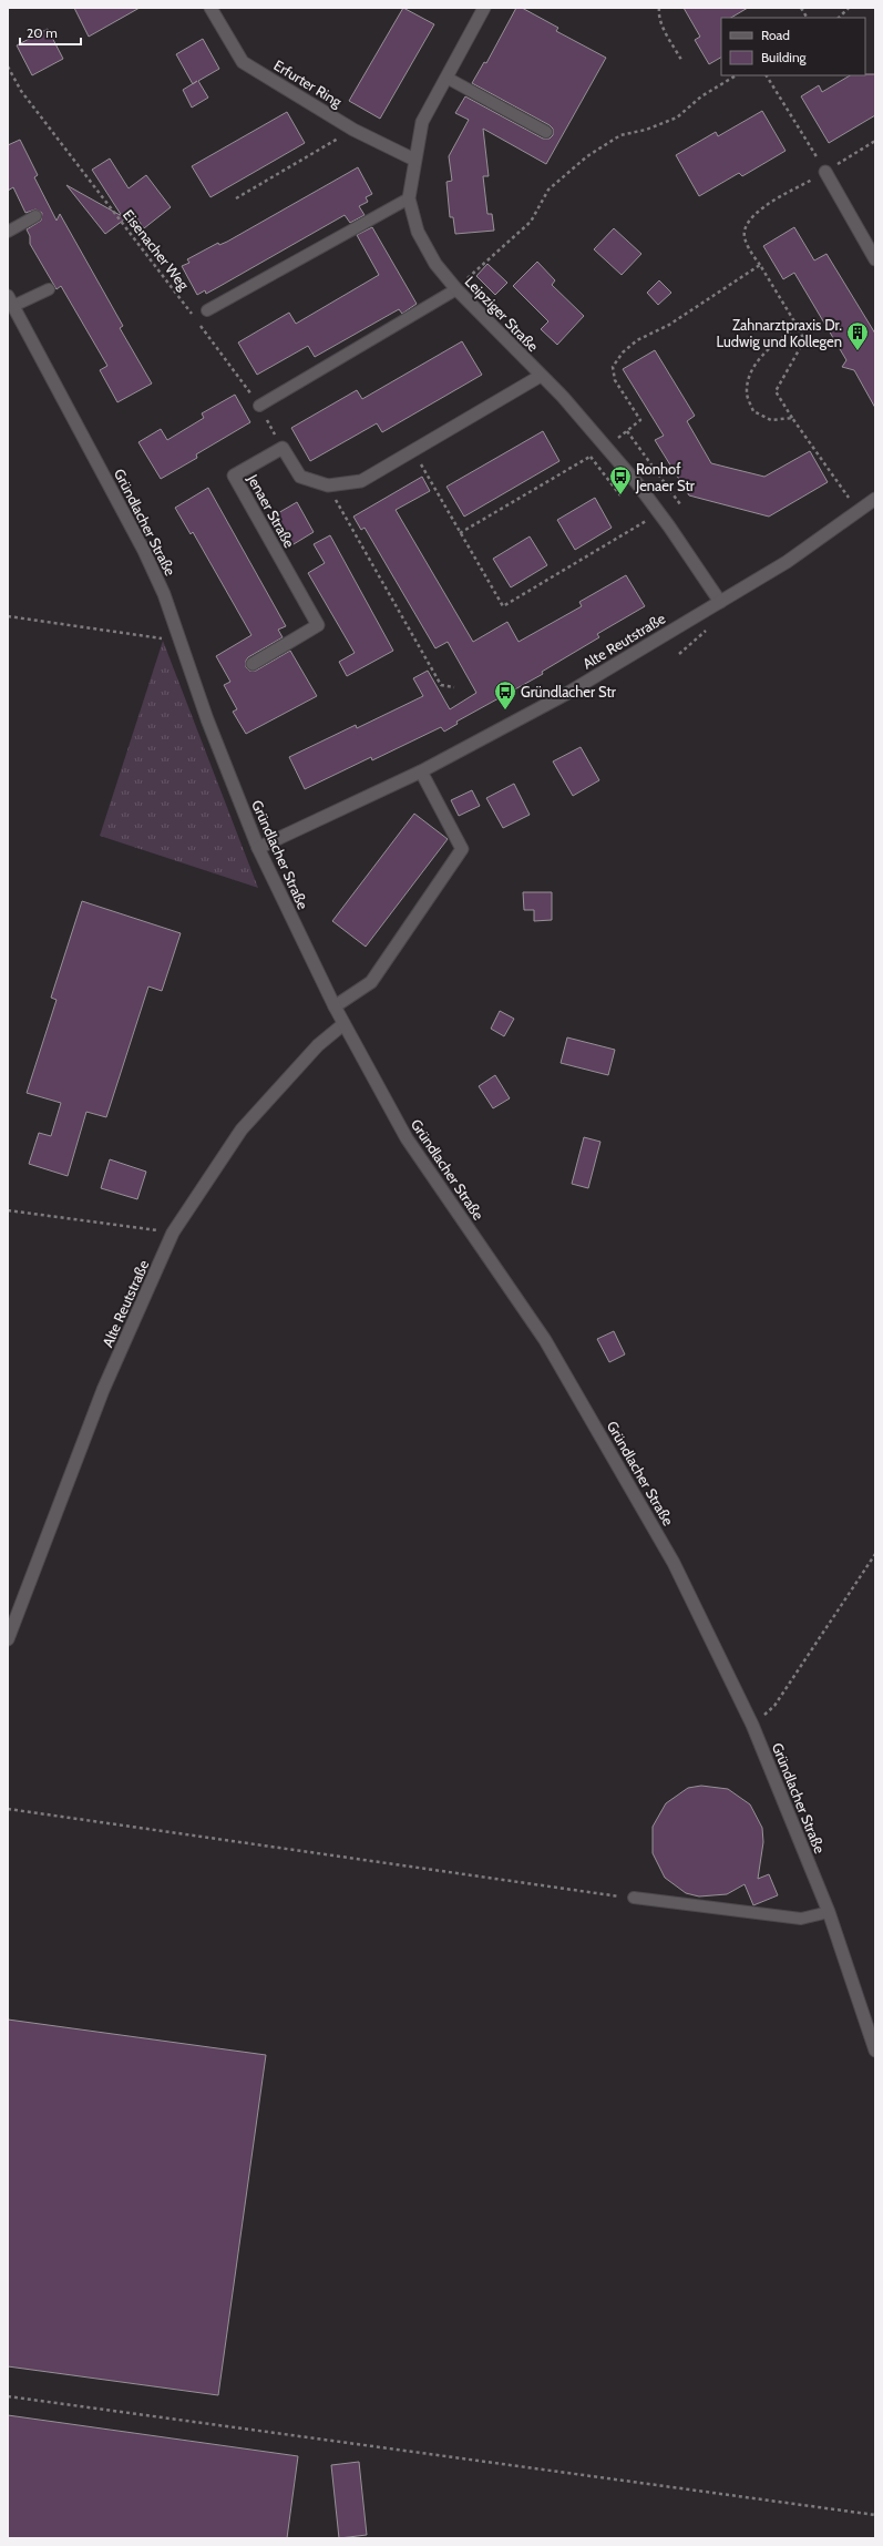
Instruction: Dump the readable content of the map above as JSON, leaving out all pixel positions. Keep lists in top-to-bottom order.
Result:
{
  "streets": {
    "street": [
      "Erfurter Ring",
      "Leipziger Straße",
      "Jenaer Straße",
      "Gründlacher Straße",
      "Alte Reutstraße"
    ],
    "path": ["Eisenacher Weg"]
  },
  "crossings": [
    ["Erfurter Ring", "Leipziger Straße"],
    ["Leipziger Straße", "Alte Reutstraße"],
    ["Gründlacher Straße", "Alte Reutstraße"]
  ],
  "places": {
    "building": ["Zahnarztpraxis Dr. Ludwig und Kollegen"],
    "bus stop": ["Ronhof Jenaer Str", "Gründlacher Str"]
  },
  "legend": ["Road", "Building"],
  "scale_bar": "20 m"
}
